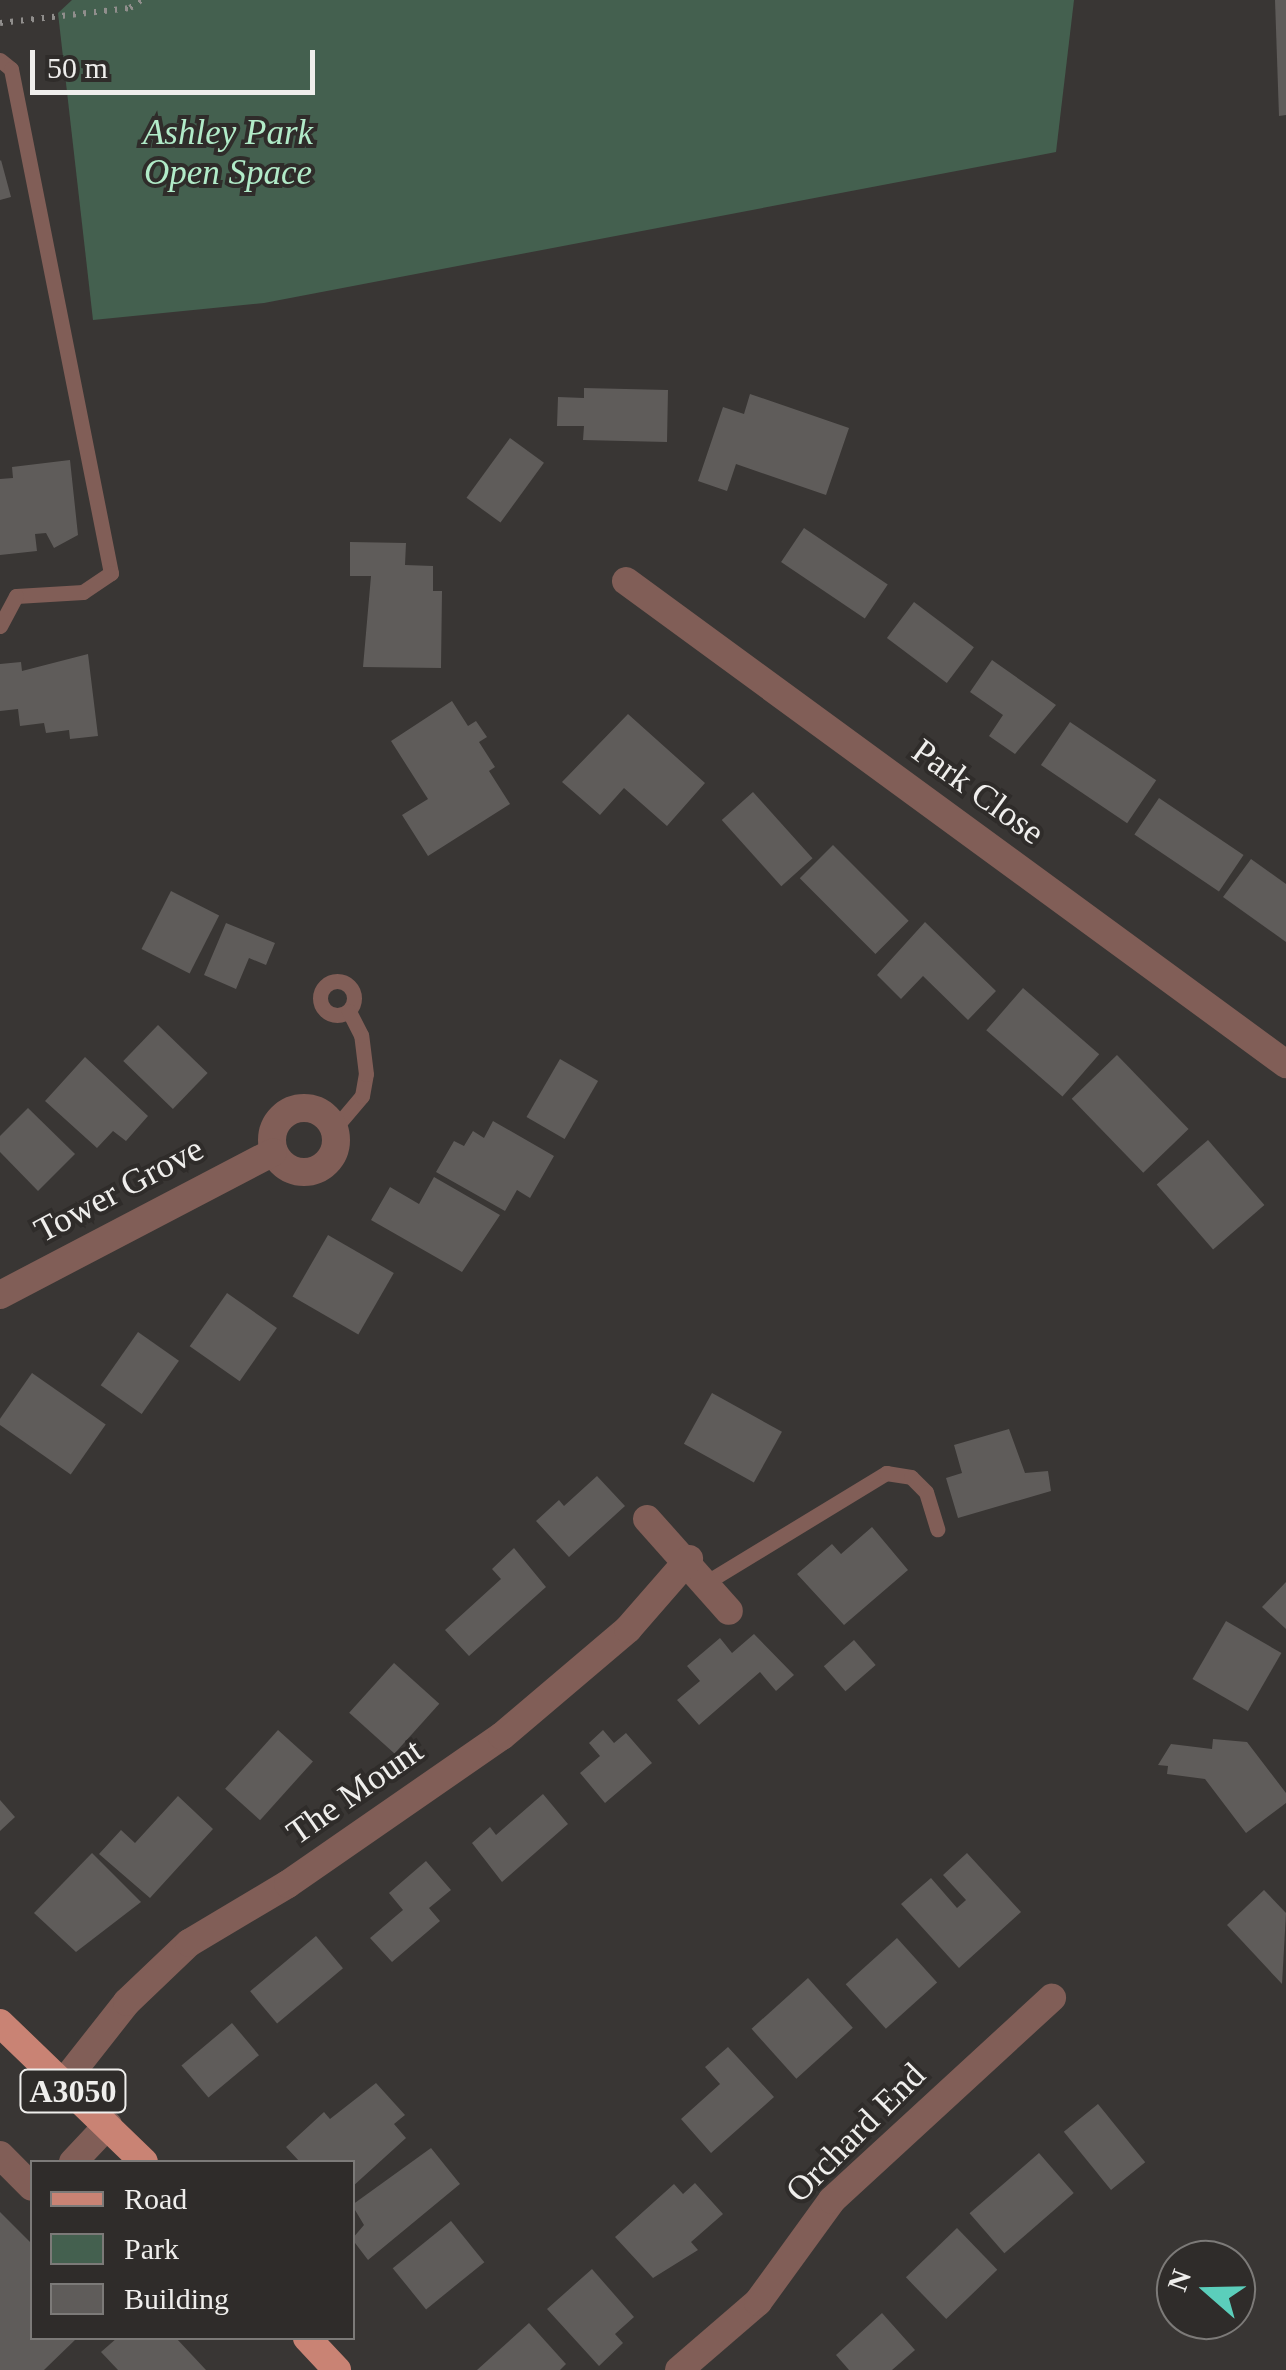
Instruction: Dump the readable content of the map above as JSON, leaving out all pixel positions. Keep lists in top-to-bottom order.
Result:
{
  "streets": {
    "main road": ["A3050"],
    "street": [
      "Park Close",
      "Tower Grove",
      "The Mount",
      "Orchard End"
    ]
  },
  "crossings": [
    ["The Mount", "A3050"]
  ],
  "parks": ["Ashley Park Open Space"],
  "legend": ["Road", "Park", "Building"],
  "scale_bar": "50 m",
  "north": "left"
}
